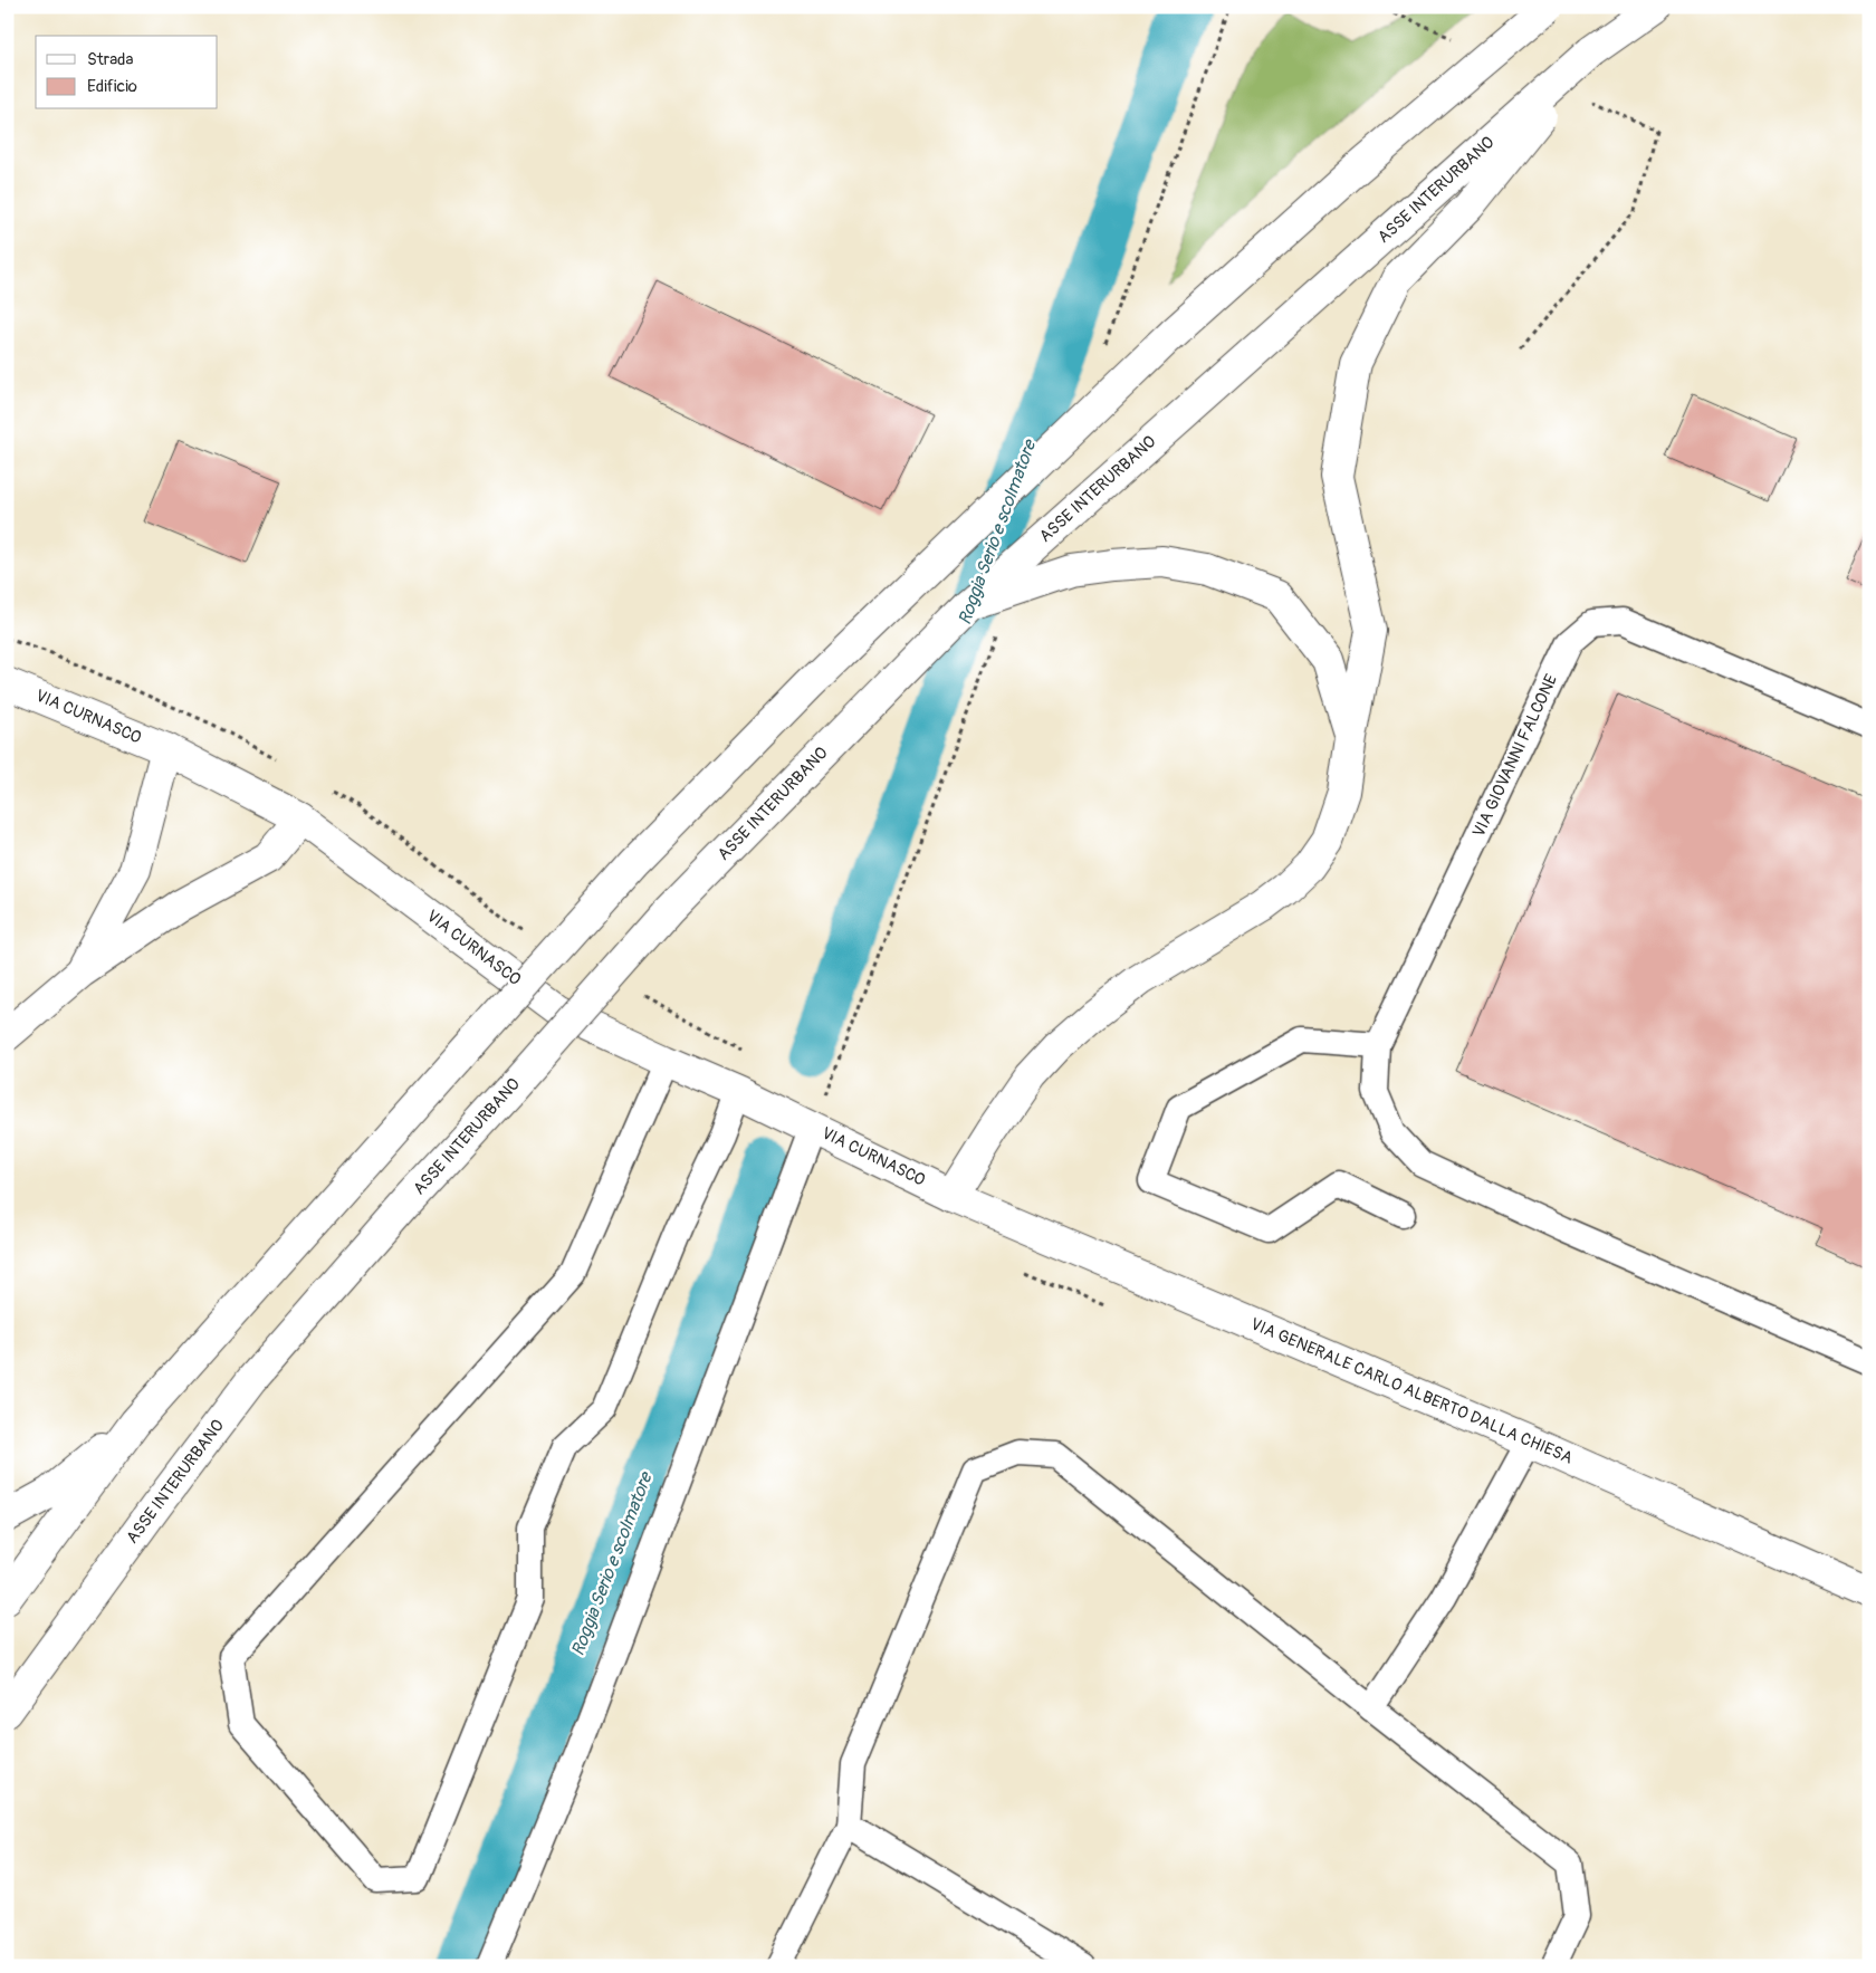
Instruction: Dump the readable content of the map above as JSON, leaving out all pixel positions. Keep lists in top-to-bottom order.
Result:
{
  "streets": {
    "main road": ["ASSE INTERURBANO", "VIA CURNASCO", "VIA GENERALE CARLO ALBERTO DALLA CHIESA"],
    "lane": ["VIA GIOVANNI FALCONE"]
  },
  "crossings": [
    ["VIA CURNASCO", "VIA GENERALE CARLO ALBERTO DALLA CHIESA"]
  ],
  "water": ["Roggia Serio e scolmatore"],
  "legend": ["Strada", "Edificio"]
}
